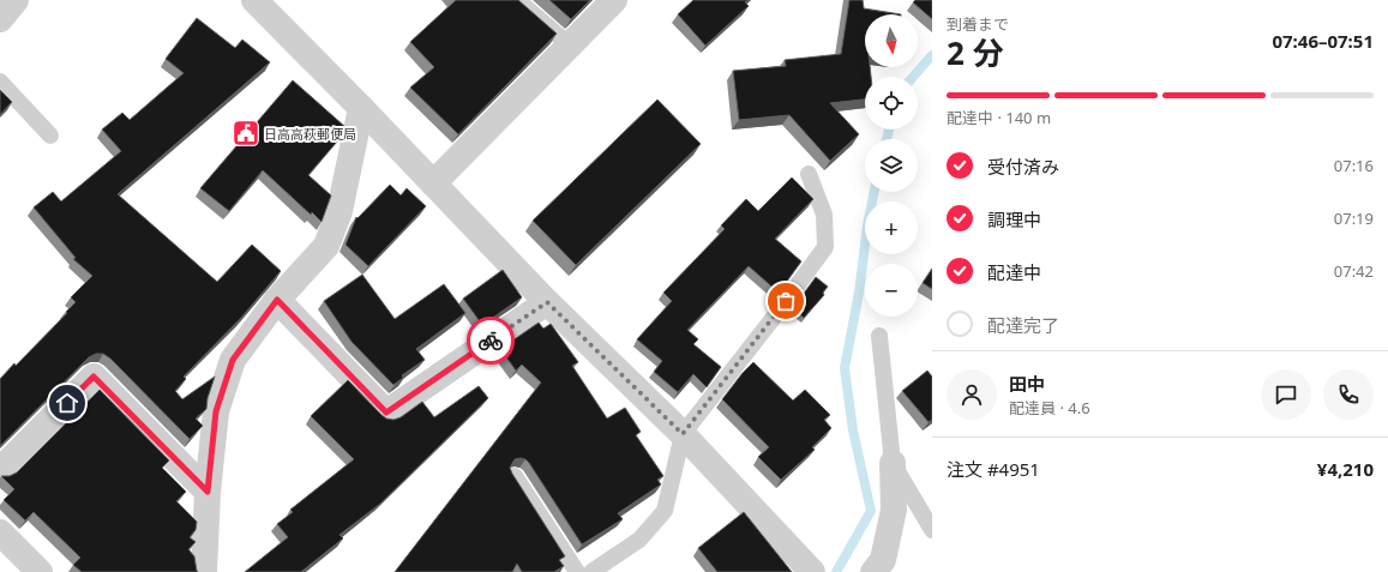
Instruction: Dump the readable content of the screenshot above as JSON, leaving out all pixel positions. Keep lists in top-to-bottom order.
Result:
{
  "places": {
    "public building": ["日高高萩郵便局"]
  },
  "north": "bottom",
  "page": {
    "heading": ["2 分", "到着まで", "07:46–07:51"],
    "panel": [
      "田中",
      "配達員 · 4.6",
      "注文 #4951",
      "¥4,210"
    ],
    "map_buttons": ["+", "−"],
    "bar": "配達中 · 140 m",
    "list": [
      ["受付済み", "07:16"],
      ["調理中", "07:19"],
      ["配達中", "07:42"],
      "配達完了"
    ]
  }
}
